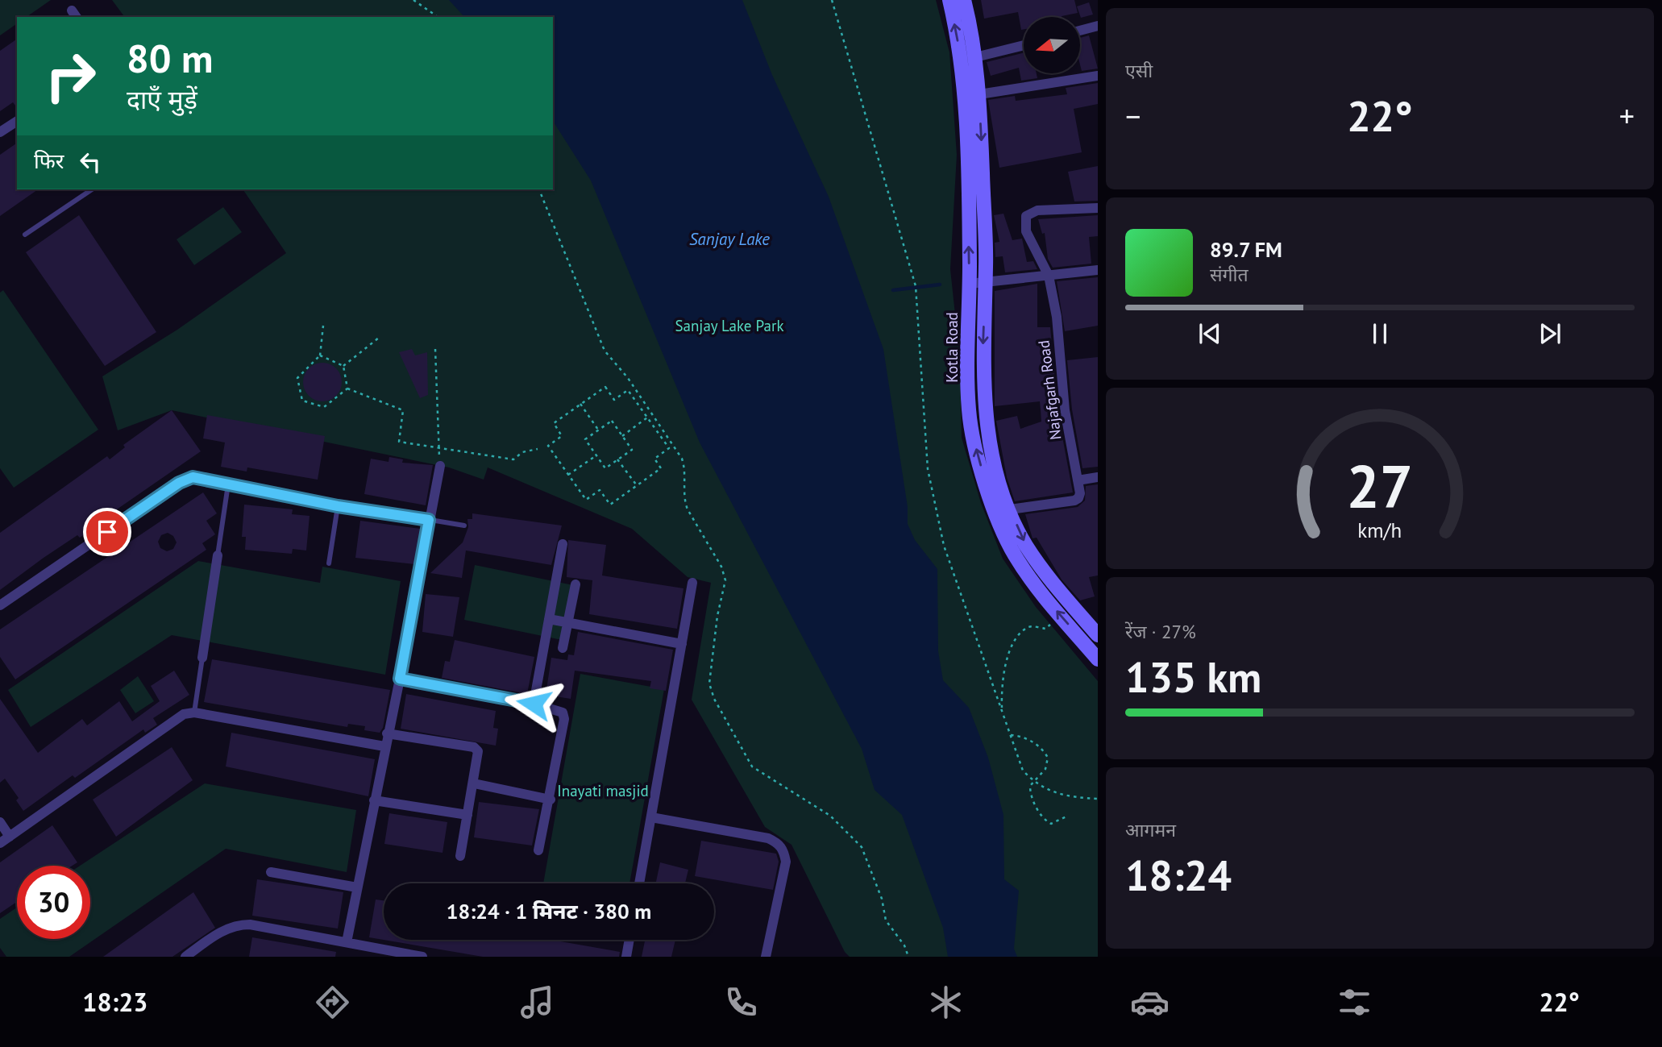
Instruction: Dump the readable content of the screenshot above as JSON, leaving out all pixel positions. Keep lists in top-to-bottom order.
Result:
{
  "streets": {
    "main road": ["Kotla Road"],
    "street": ["Najafgarh Road"]
  },
  "water": ["Sanjay Lake"],
  "parks": ["Sanjay Lake Park", "Inayati masjid"],
  "north": "left",
  "page": {
    "tile": [
      "एसी",
      ["रेंज · 27%", "135 km"],
      ["आगमन", "18:24"]
    ],
    "turn": ["80 m", "दाएँ मुड़ें"],
    "heat": ["−", "22°", "+"],
    "then": "फिर",
    "song": ["89.7 FM", "संगीत"],
    "limit": "30",
    "trip": "18:24 · 1 मिनट · 380 m",
    "tabs": ["18:23", "22°"],
    "gauge": ["27", "km/h"]
  }
}
